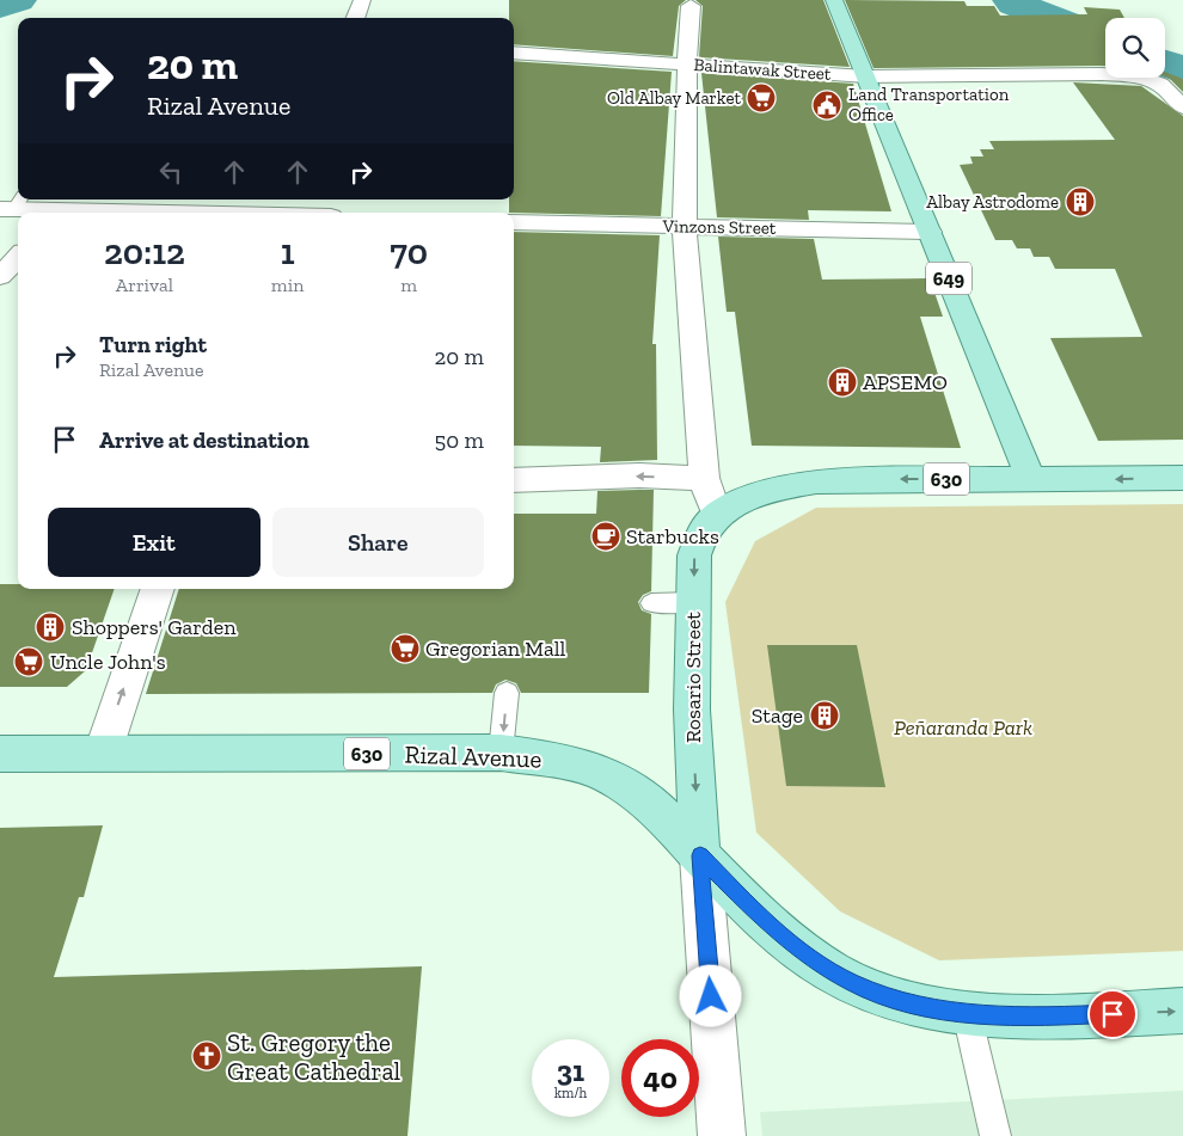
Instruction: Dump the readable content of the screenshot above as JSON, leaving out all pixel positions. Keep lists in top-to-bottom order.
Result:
{
  "streets": {
    "main road": [
      "649",
      "630",
      "Rosario Street",
      "Rizal Avenue"
    ],
    "street": ["Balintawak Street", "Vinzons Street"]
  },
  "crossings": [
    ["Balintawak Street", "649"],
    ["Vinzons Street", "649"],
    ["649", "630"],
    ["630", "Rosario Street"],
    ["Rosario Street", "Rizal Avenue"]
  ],
  "one_way": ["Rosario Street"],
  "parks": ["Peñaranda Park"],
  "places": {
    "supermarket": ["Old Albay Market", "Gregorian Mall", "Uncle John's"],
    "public building": ["Land Transportation Office"],
    "building": [
      "Albay Astrodome",
      "APSEMO",
      "Shoppers' Garden",
      "Stage"
    ],
    "cafe": ["Starbucks"],
    "church": ["St. Gregory the Great Cathedral"]
  },
  "page": {
    "turn": ["20 m", "Rizal Avenue"],
    "eta": [
      "20:12",
      "Arrival",
      "1",
      "min",
      "70",
      "m"
    ],
    "list": [
      {
        "name": "Turn right",
        "note": "Rizal Avenue",
        "value": "20 m"
      },
      {
        "name": "Arrive at destination",
        "value": "50 m"
      }
    ],
    "buttons": ["Exit", "Share"],
    "speed": "31 km/h",
    "limit": "40"
  }
}
